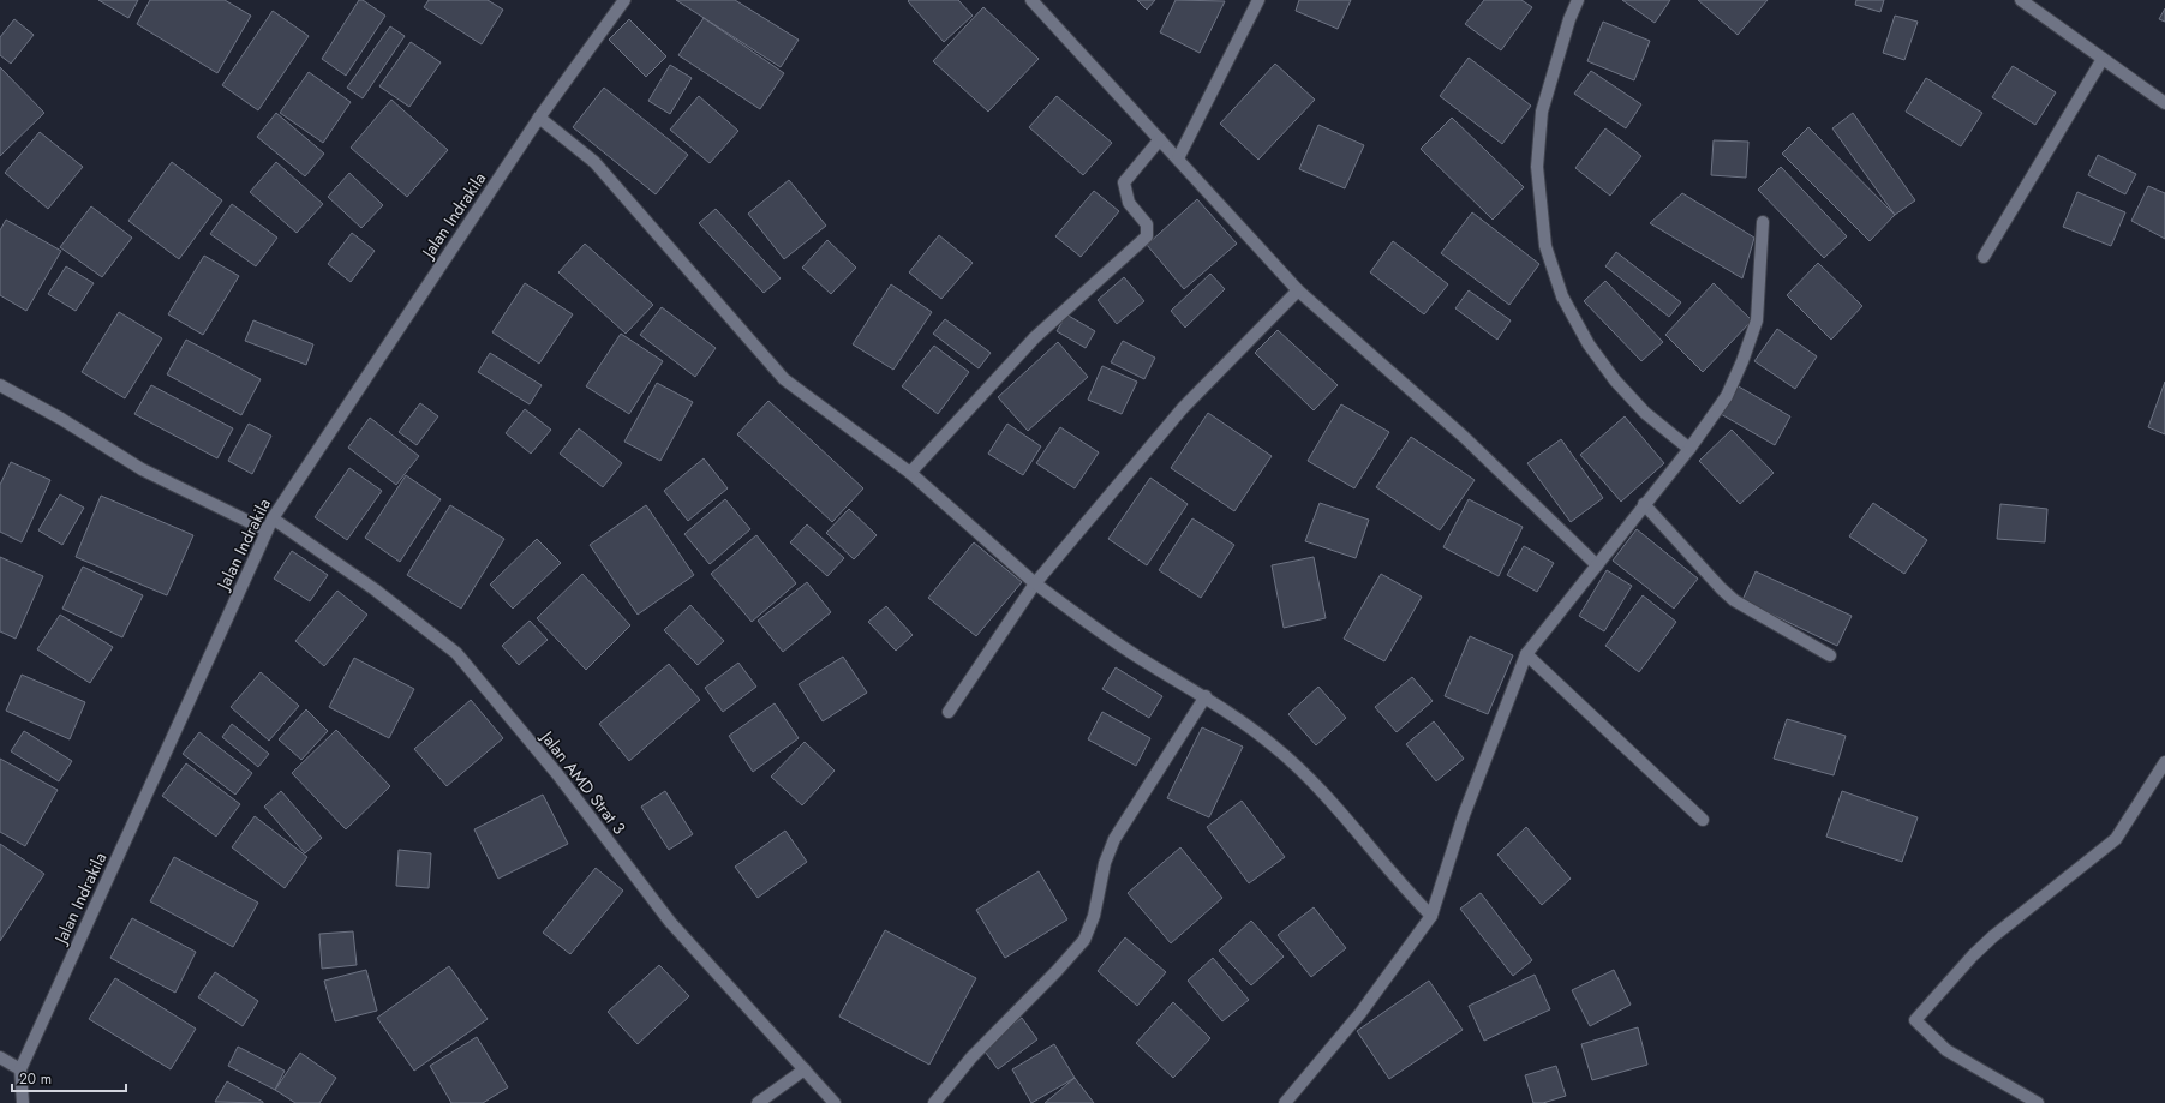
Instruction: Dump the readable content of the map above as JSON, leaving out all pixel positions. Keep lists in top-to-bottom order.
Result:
{
  "streets": {
    "street": ["Jalan Indrakila", "Jalan AMD Strat 3"]
  },
  "crossings": [
    ["Jalan Indrakila", "Jalan AMD Strat 3"]
  ],
  "scale_bar": "20 m"
}
